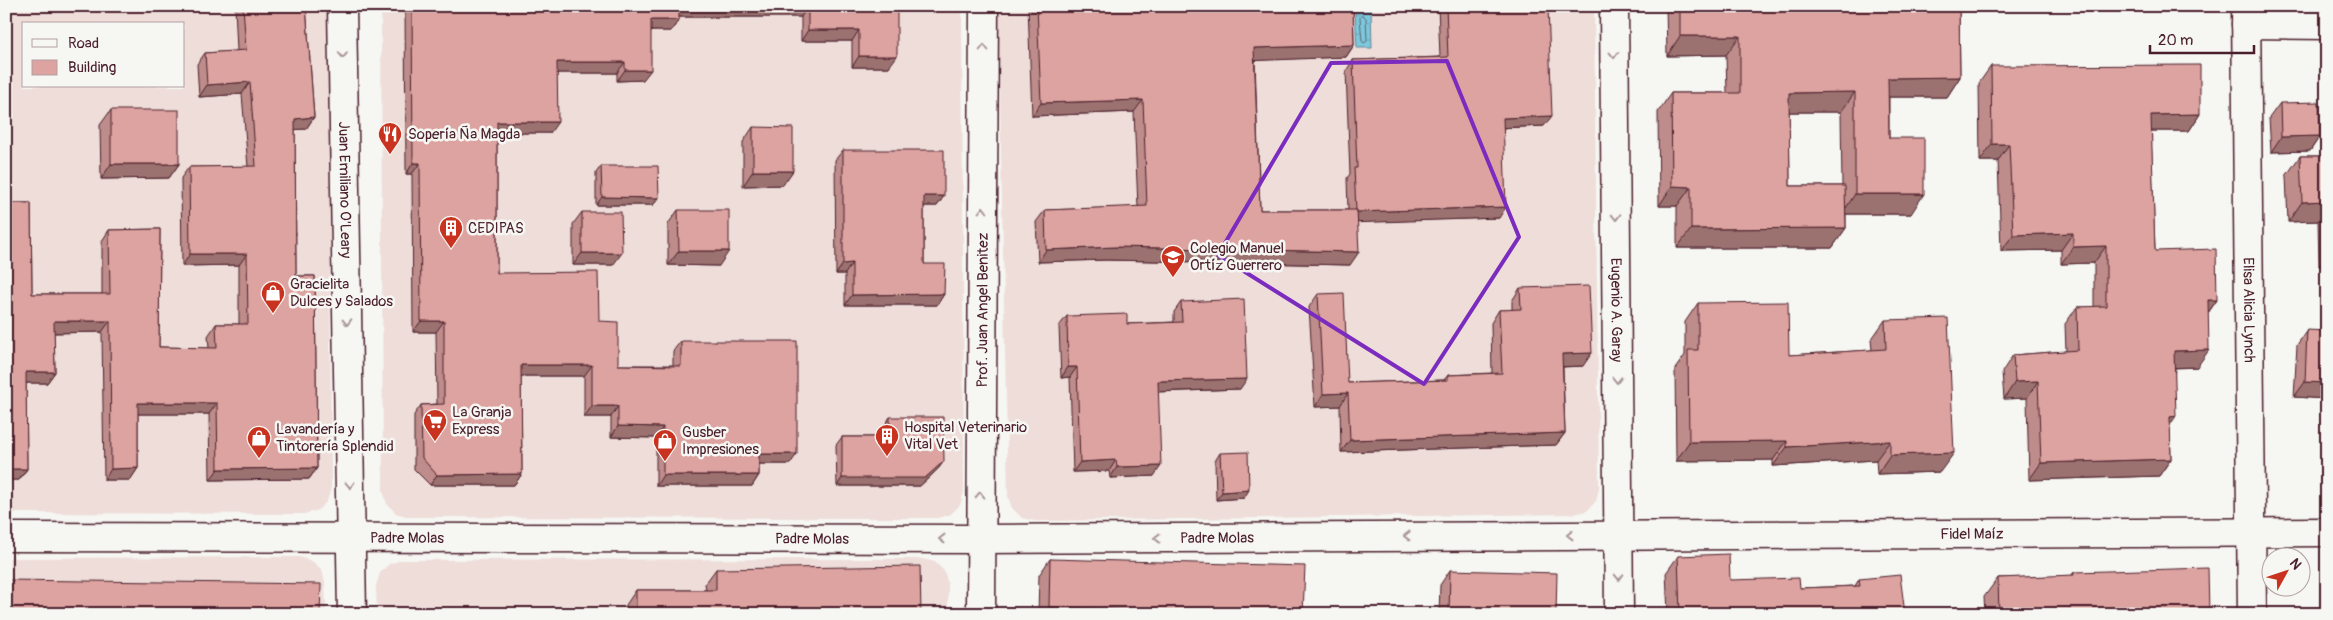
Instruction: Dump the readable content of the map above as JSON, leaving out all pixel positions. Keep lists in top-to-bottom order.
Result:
{
  "streets": {
    "street": [
      "Juan Emiliano O'Leary",
      "Prof. Juan Angel Benitez",
      "Eugenio A. Garay",
      "Elisa Alicia Lynch",
      "Fidel Maíz",
      "Padre Molas"
    ]
  },
  "crossings": [
    ["Juan Emiliano O'Leary", "Padre Molas"],
    ["Prof. Juan Angel Benitez", "Padre Molas"],
    ["Eugenio A. Garay", "Fidel Maíz"],
    ["Eugenio A. Garay", "Padre Molas"],
    ["Elisa Alicia Lynch", "Fidel Maíz"],
    ["Fidel Maíz", "Padre Molas"]
  ],
  "one_way": [
    "Juan Emiliano O'Leary",
    "Prof. Juan Angel Benitez",
    "Eugenio A. Garay",
    "Padre Molas"
  ],
  "places": {
    "restaurant": ["Sopería Ña Magda"],
    "building": ["CEDIPAS", "Hospital Veterinario Vital Vet"],
    "school or university": ["Colegio Manuel Ortíz Guerrero"],
    "shop": ["Gracielita Dulces y Salados", "Lavandería y Tintorería Splendid", "Gusber Impresiones"],
    "supermarket": ["La Granja Express"]
  },
  "legend": ["Road", "Building"],
  "scale_bar": "20 m",
  "north": "top right"
}
